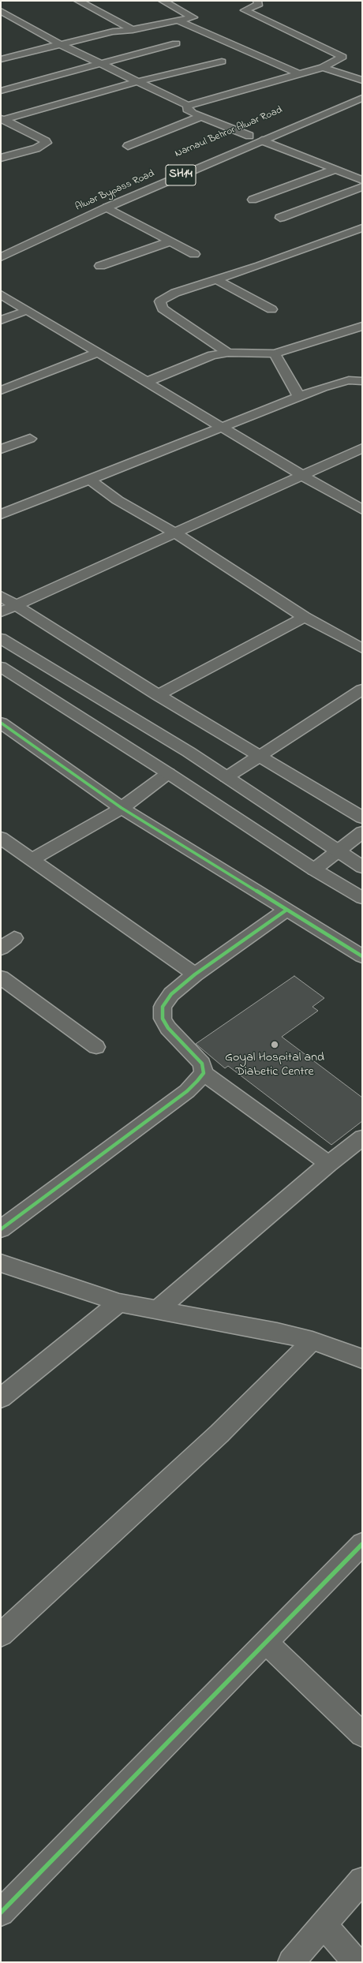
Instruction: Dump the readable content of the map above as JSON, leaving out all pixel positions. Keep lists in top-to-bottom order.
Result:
{
  "streets": {
    "street": ["Narnaul Behror Alwar Road", "SH14", "Alwar Bypass Road"]
  },
  "crossings": [
    ["Narnaul Behror Alwar Road", "Alwar Bypass Road"]
  ],
  "places": ["Goyal Hospital and Diabetic Centre"]
}
